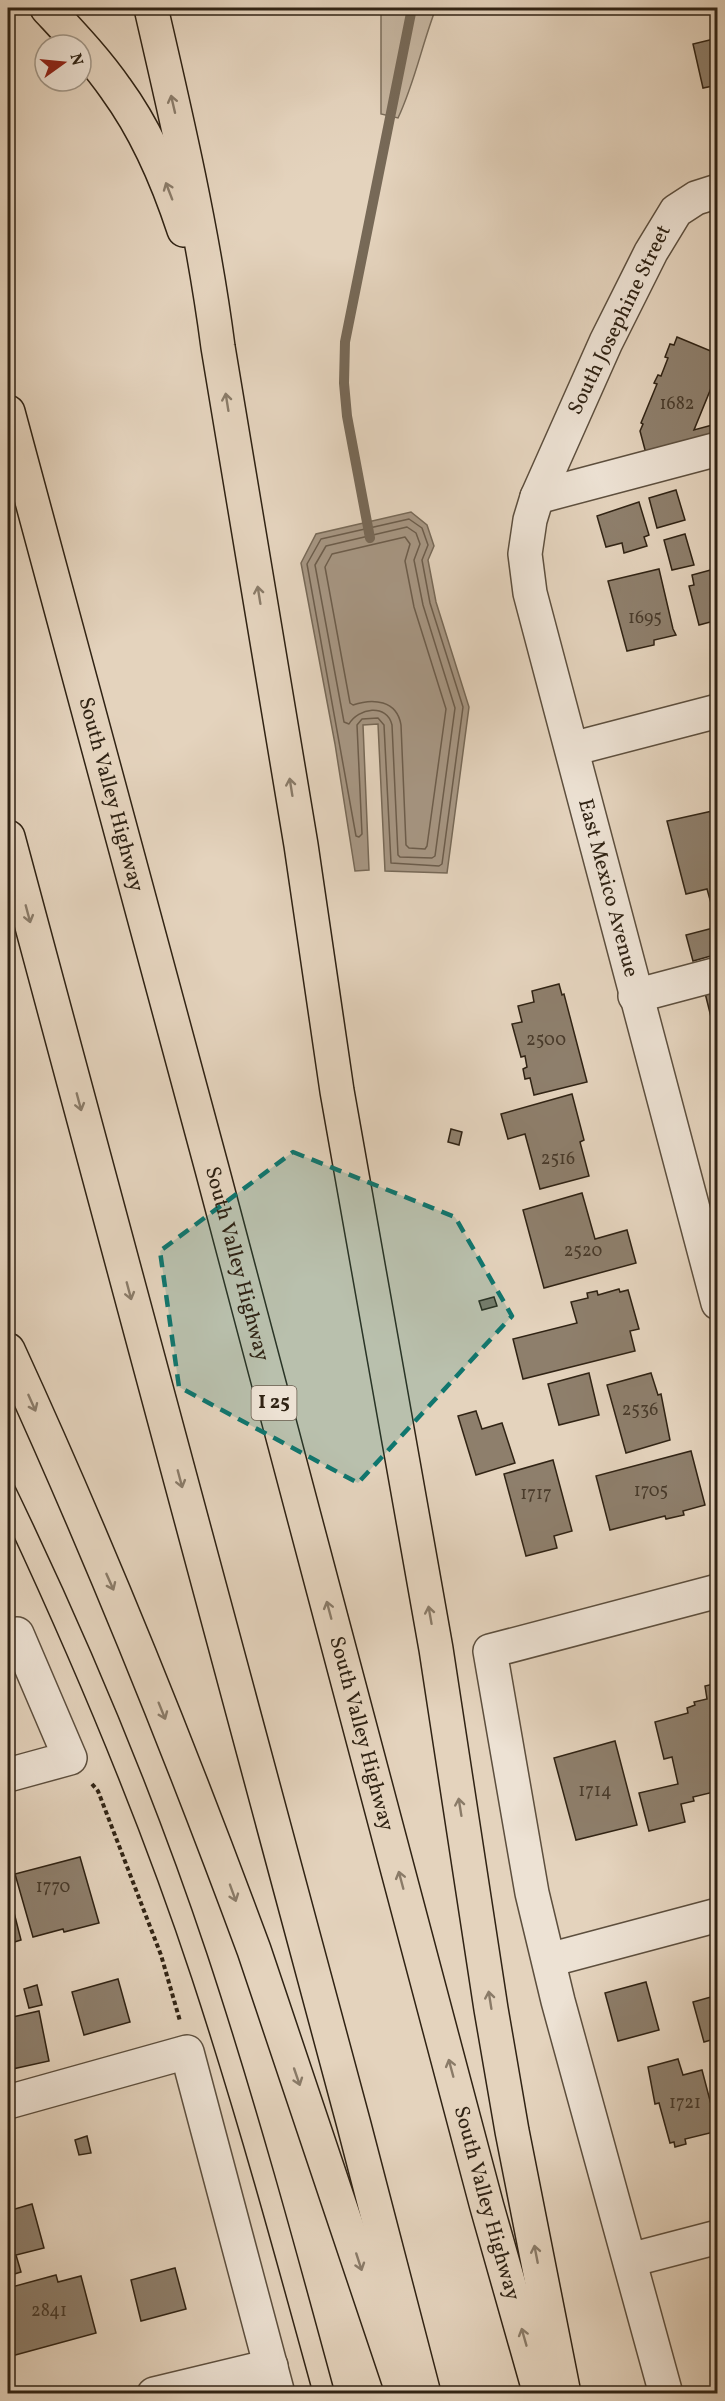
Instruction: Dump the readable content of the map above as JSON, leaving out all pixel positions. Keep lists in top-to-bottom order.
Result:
{
  "streets": {
    "highway": ["South Valley Highway", "I 25"],
    "street": ["South Josephine Street", "East Mexico Avenue"]
  },
  "crossings": [
    ["South Josephine Street", "East Mexico Avenue"]
  ],
  "house_numbers": [
    "1682",
    "1695",
    "2500",
    "2516",
    "2520",
    "2536",
    "1705",
    "1717",
    "1714",
    "1770",
    "1721",
    "2841"
  ],
  "north": "right"
}
